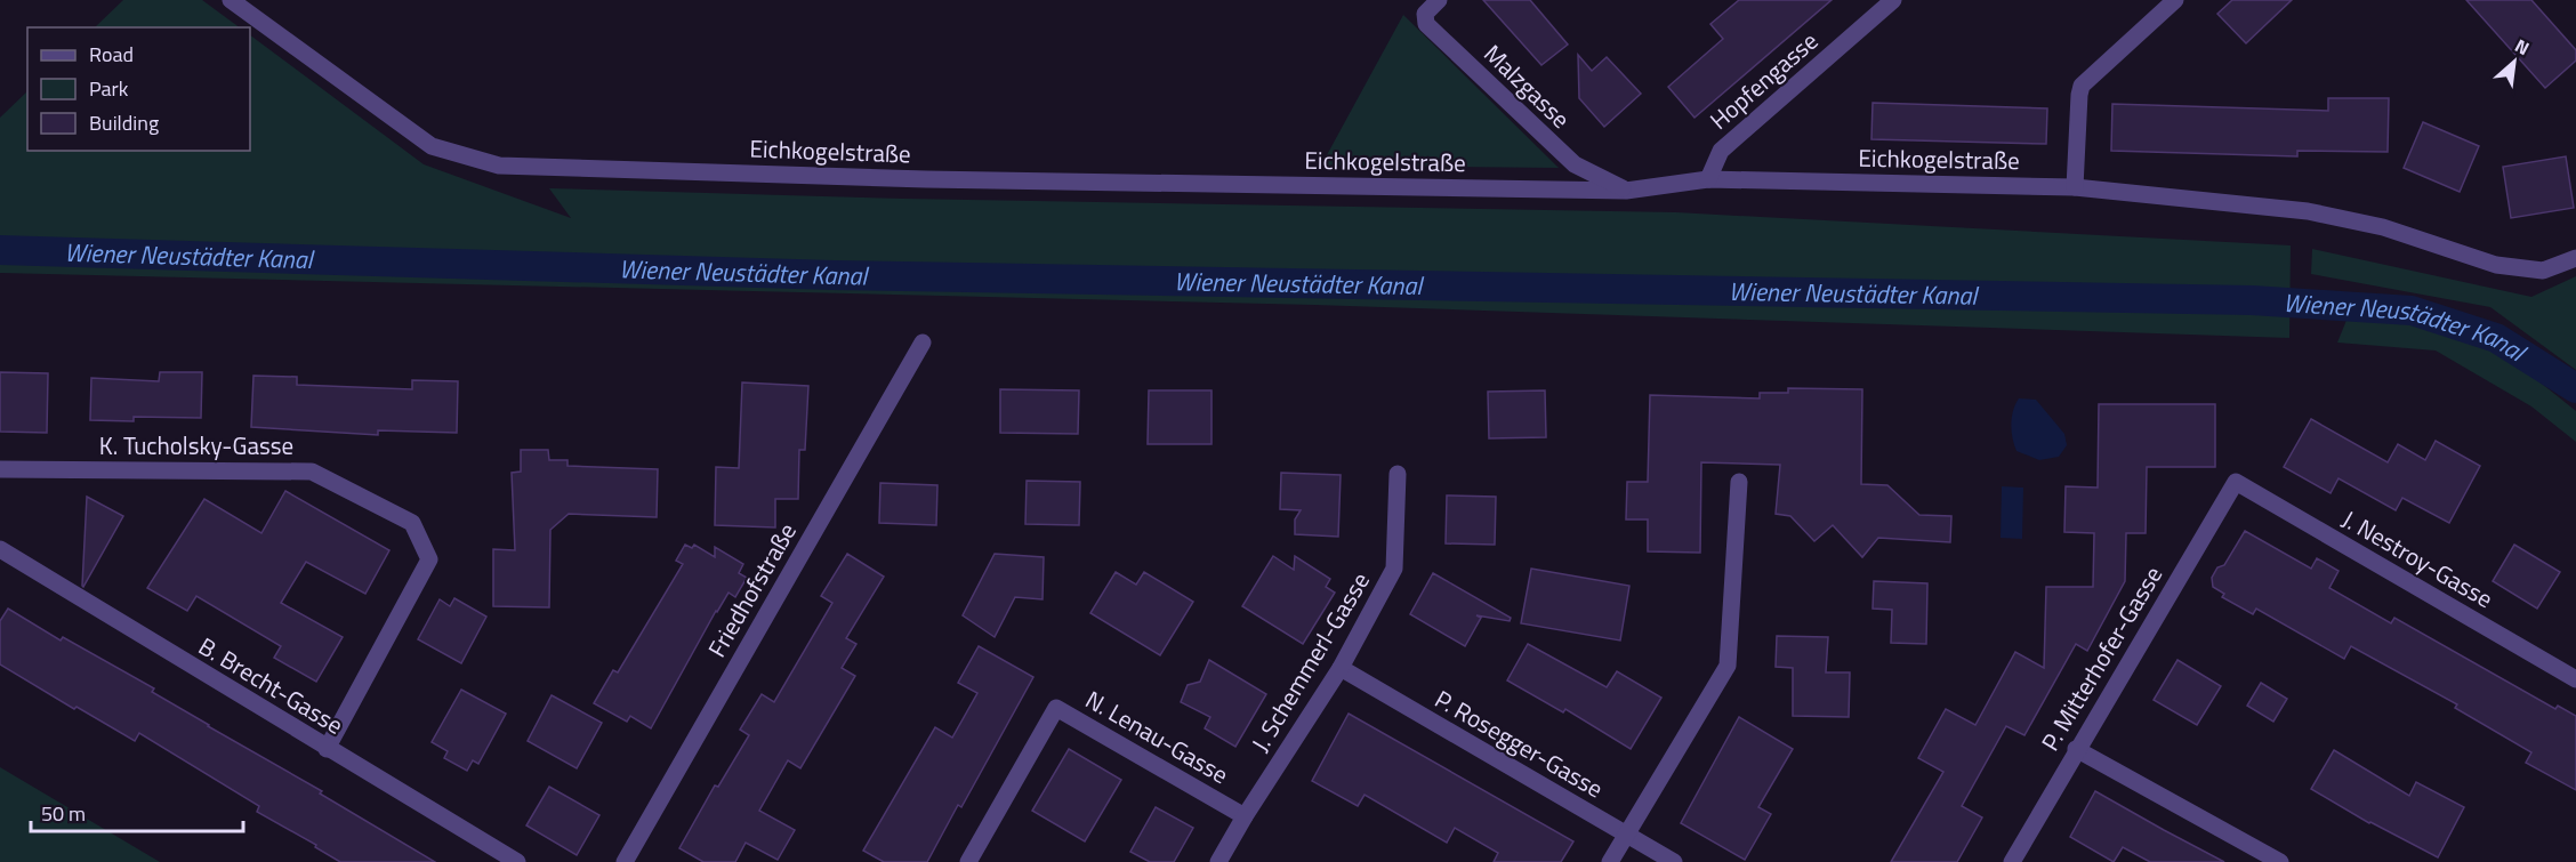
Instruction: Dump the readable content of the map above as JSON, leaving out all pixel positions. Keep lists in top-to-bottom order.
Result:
{
  "streets": {
    "street": [
      "Hopfengasse",
      "Malzgasse",
      "Eichkogelstraße",
      "K. Tucholsky-Gasse",
      "J. Nestroy-Gasse",
      "Friedhofstraße",
      "P. Mitterhofer-Gasse",
      "J. Schemmerl-Gasse",
      "B. Brecht-Gasse",
      "N. Lenau-Gasse",
      "P. Rosegger-Gasse"
    ]
  },
  "crossings": [
    ["Hopfengasse", "Eichkogelstraße"],
    ["Malzgasse", "Eichkogelstraße"],
    ["K. Tucholsky-Gasse", "B. Brecht-Gasse"],
    ["J. Nestroy-Gasse", "P. Mitterhofer-Gasse"],
    ["J. Schemmerl-Gasse", "N. Lenau-Gasse"],
    ["J. Schemmerl-Gasse", "P. Rosegger-Gasse"]
  ],
  "water": ["Wiener Neustädter Kanal"],
  "legend": ["Road", "Park", "Building"],
  "scale_bar": "50 m",
  "north": "top right"
}
